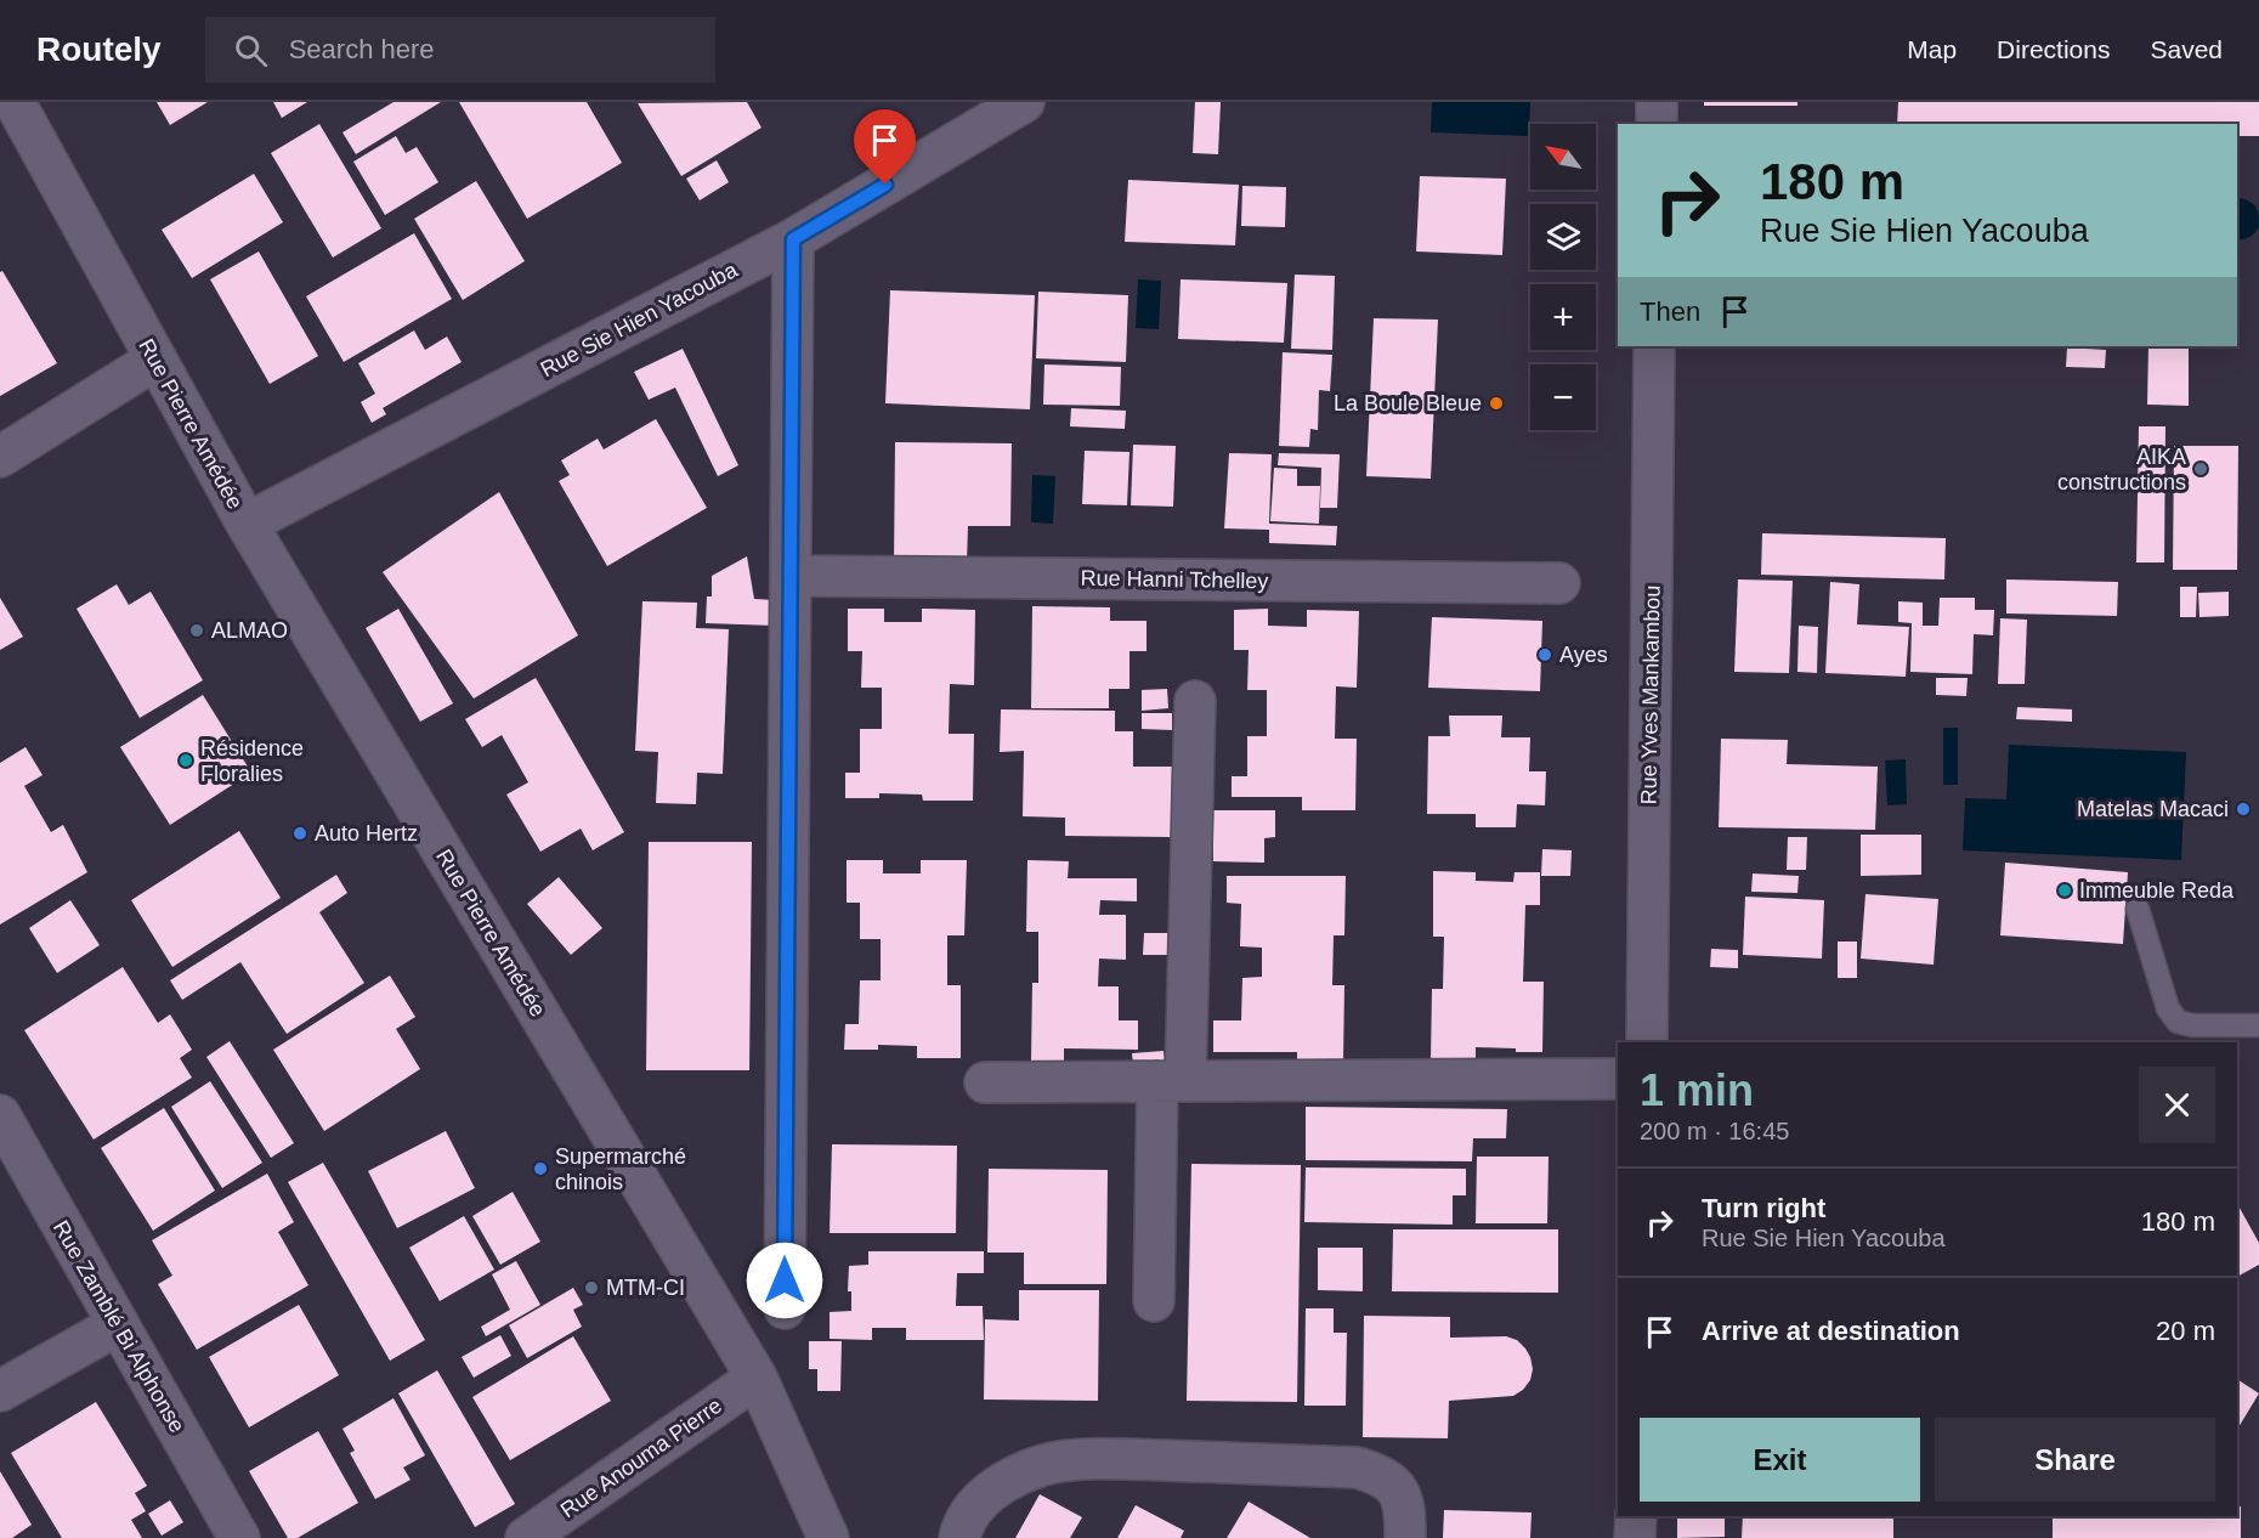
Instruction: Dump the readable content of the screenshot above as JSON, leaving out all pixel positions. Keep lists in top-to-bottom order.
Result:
{
  "streets": {
    "street": [
      "Rue Sie Hien Yacouba",
      "Rue Pierre Amédée",
      "Rue Hanni Tchelley",
      "Rue Yves Mankambou",
      "Rue Zamblé Bi Alphonse",
      "Rue Anouma Pierre"
    ]
  },
  "crossings": [
    ["Rue Sie Hien Yacouba", "Rue Pierre Amédée"],
    ["Rue Pierre Amédée", "Rue Anouma Pierre"]
  ],
  "places": [
    "La Boule Bleue",
    "AIKA constructions",
    "ALMAO",
    "Ayes",
    "Résidence Floralies",
    "Matelas Macaci",
    "Auto Hertz",
    "Immeuble Reda",
    "Supermarché chinois",
    "MTM-CI"
  ],
  "north": "top left",
  "page": {
    "header": "Routely",
    "search": "Search here",
    "nav": ["Map", "Directions", "Saved"],
    "map_buttons": ["+", "−"],
    "turn": ["180 m", "Rue Sie Hien Yacouba"],
    "then": "Then",
    "heading": ["1 min", "200 m · 16:45"],
    "list": [
      {
        "name": "Turn right",
        "note": "Rue Sie Hien Yacouba",
        "value": "180 m"
      },
      {
        "name": "Arrive at destination",
        "value": "20 m"
      }
    ],
    "buttons": ["Exit", "Share"]
  }
}
